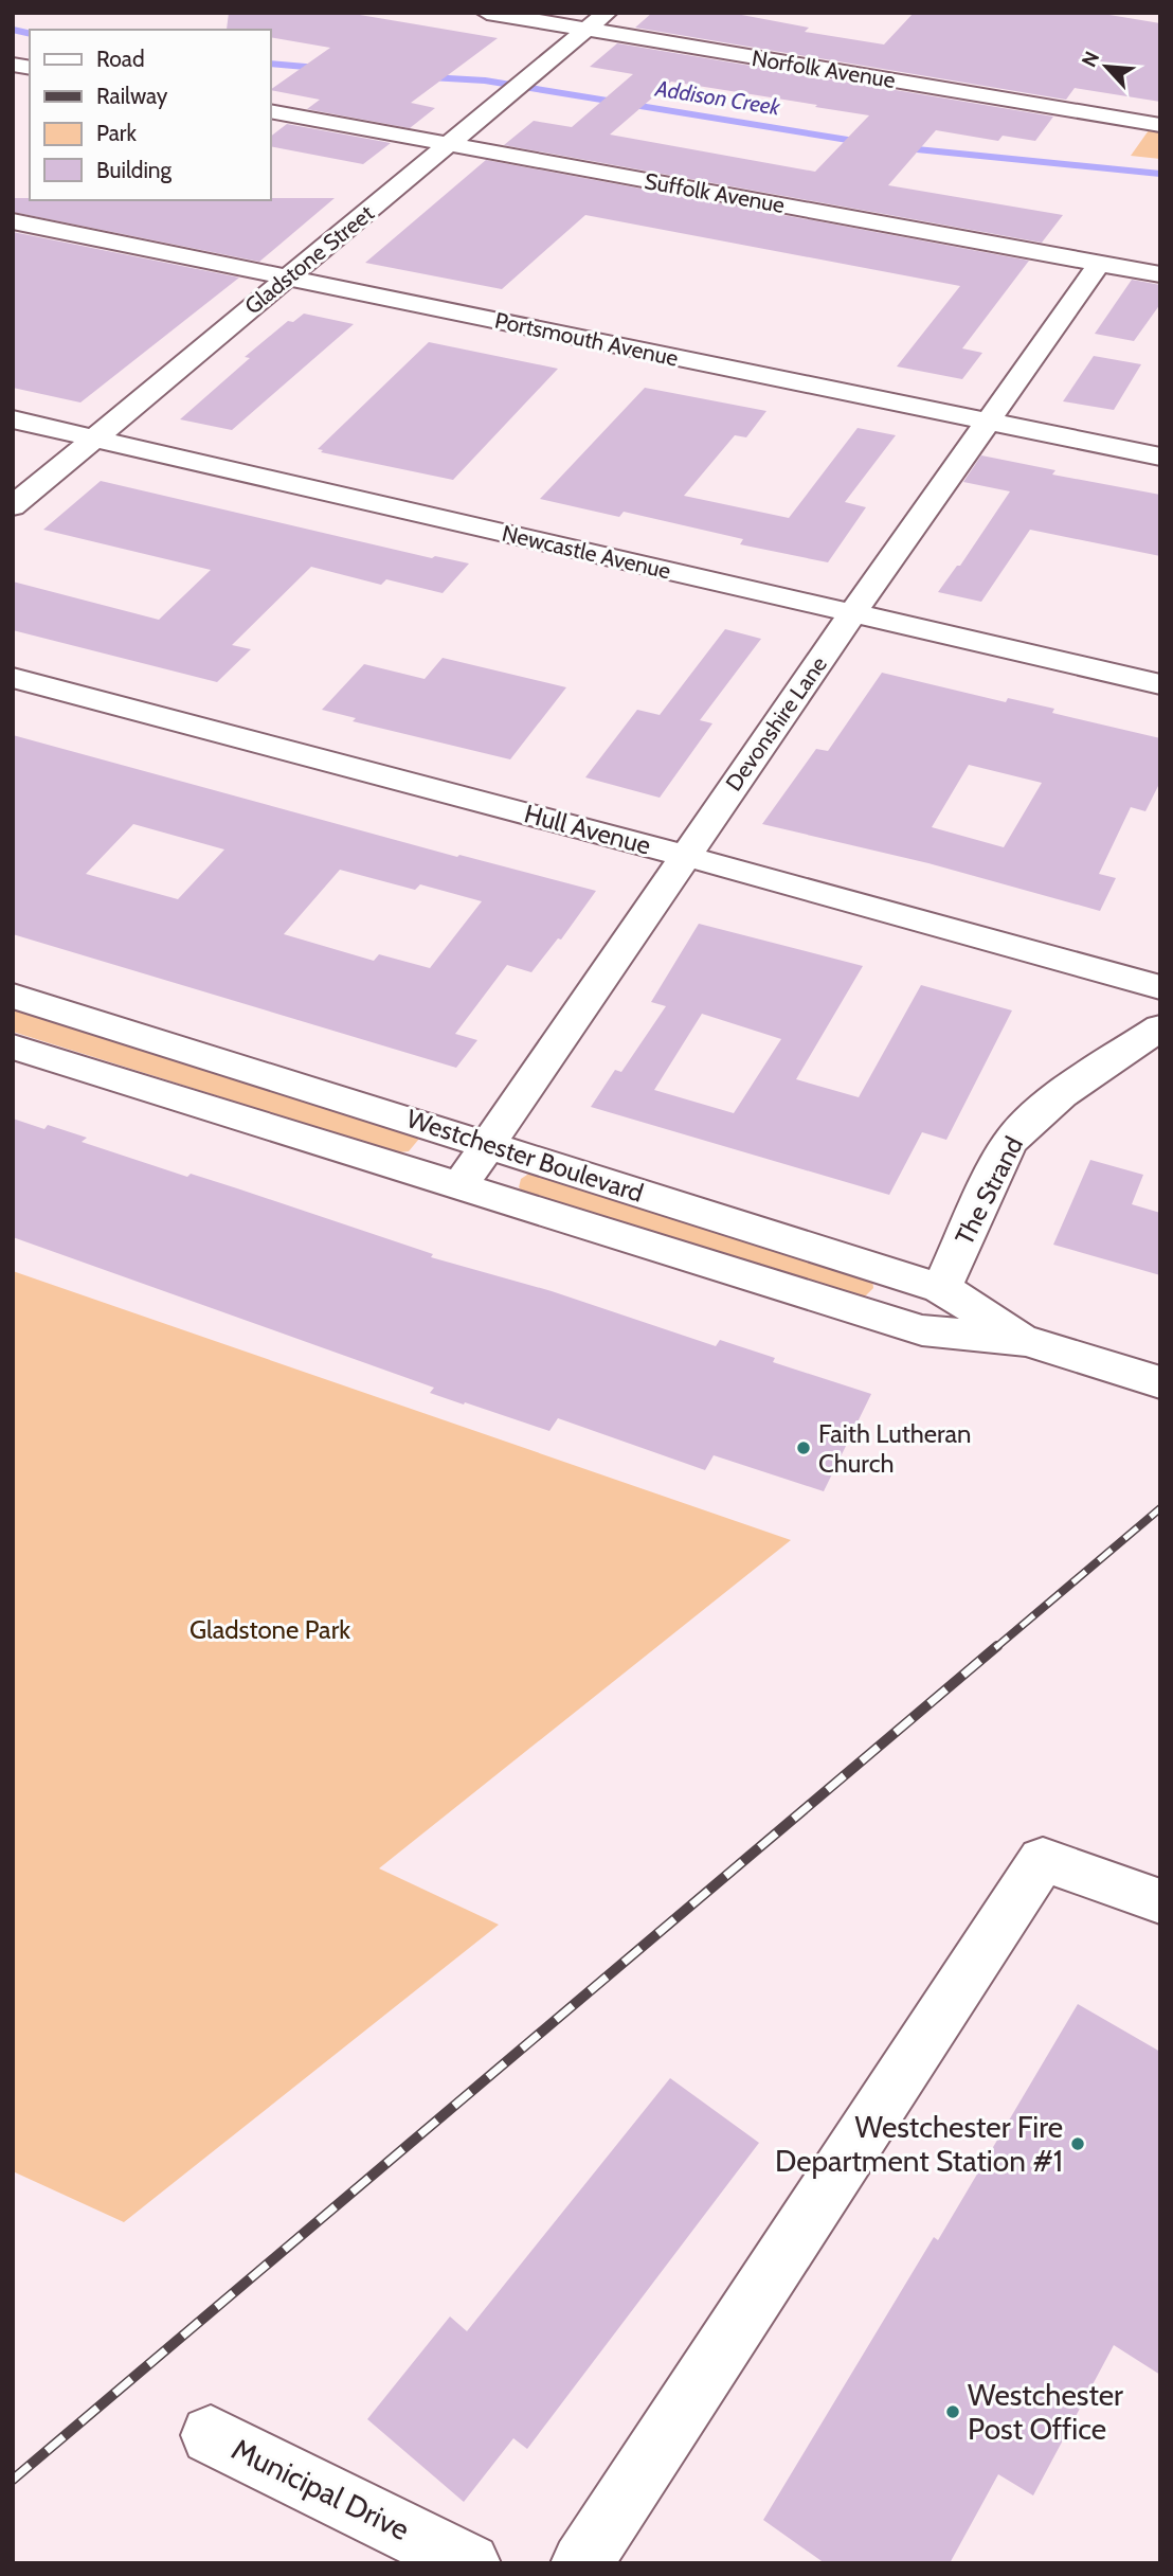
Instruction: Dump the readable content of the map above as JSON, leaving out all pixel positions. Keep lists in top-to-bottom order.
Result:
{
  "streets": {
    "street": [
      "Norfolk Avenue",
      "Suffolk Avenue",
      "Gladstone Street",
      "Portsmouth Avenue",
      "Newcastle Avenue",
      "Devonshire Lane",
      "Hull Avenue",
      "Westchester Boulevard",
      "The Strand",
      "Municipal Drive"
    ]
  },
  "crossings": [
    ["Norfolk Avenue", "Gladstone Street"],
    ["Suffolk Avenue", "Gladstone Street"],
    ["Suffolk Avenue", "Devonshire Lane"],
    ["Gladstone Street", "Portsmouth Avenue"],
    ["Gladstone Street", "Newcastle Avenue"],
    ["Portsmouth Avenue", "Devonshire Lane"],
    ["Newcastle Avenue", "Devonshire Lane"],
    ["Devonshire Lane", "Hull Avenue"],
    ["Devonshire Lane", "Westchester Boulevard"],
    ["Westchester Boulevard", "The Strand"]
  ],
  "water": ["Addison Creek"],
  "parks": ["Gladstone Park"],
  "places": ["Faith Lutheran Church", "Westchester Fire Department Station #1", "Westchester Post Office"],
  "legend": [
    "Road",
    "Railway",
    "Park",
    "Building"
  ],
  "north": "top left"
}
